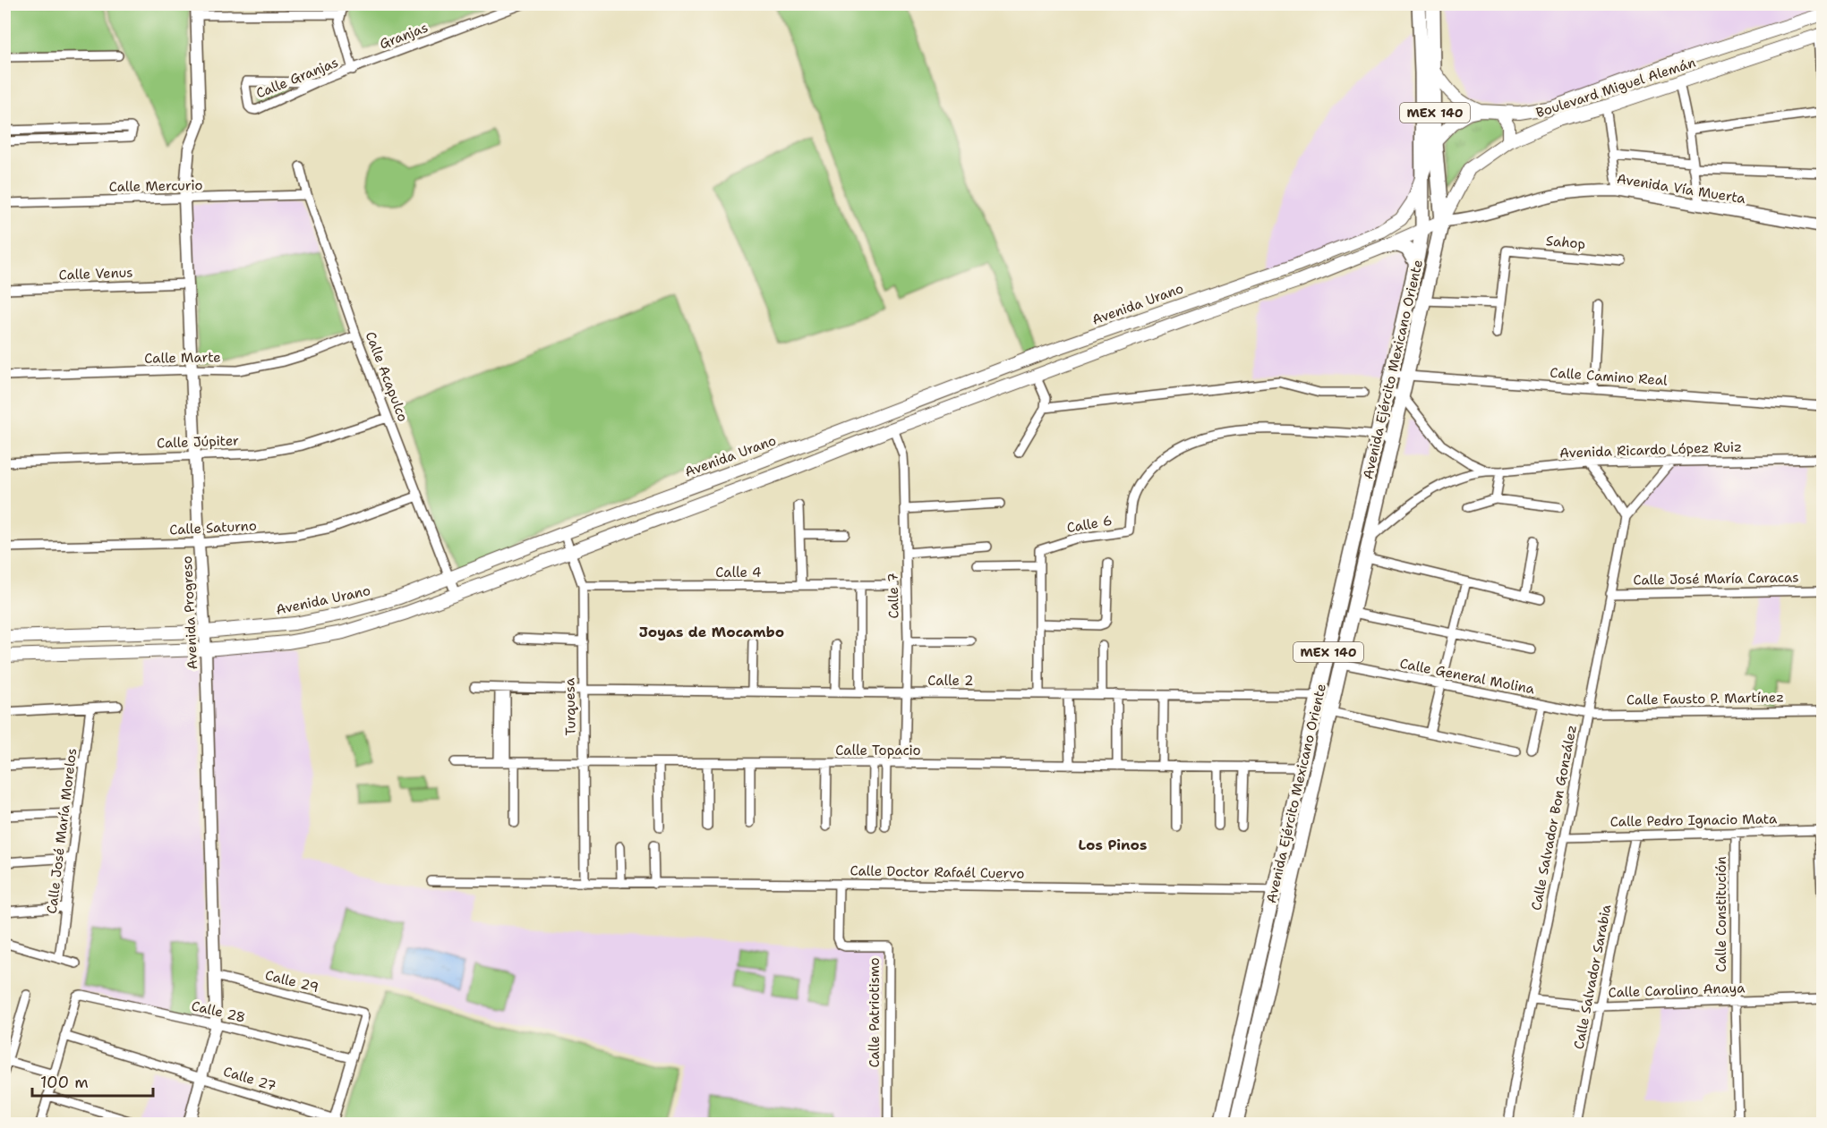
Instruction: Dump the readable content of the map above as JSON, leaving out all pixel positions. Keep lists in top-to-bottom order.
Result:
{
  "streets": {
    "main road": [
      "Boulevard Miguel Alemán",
      "MEX 140",
      "Avenida Urano",
      "Avenida Ejército Mexicano Oriente"
    ],
    "street": [
      "Granjas",
      "Calle Granjas",
      "Calle Mercurio",
      "Avenida Vía Muerta",
      "Sahop",
      "Calle Venus",
      "Calle Marte",
      "Calle Acapulco",
      "Calle Camino Real",
      "Calle Júpiter",
      "Avenida Ricardo López Ruiz",
      "Calle 6",
      "Calle Saturno",
      "Calle 4",
      "Calle José María Caracas",
      "Calle 7",
      "Avenida Progreso",
      "Calle General Molina",
      "Calle 2",
      "Calle Fausto P. Martínez",
      "Turquesa",
      "Calle Topacio",
      "Calle Salvador Bon González",
      "Calle Pedro Ignacio Mata",
      "Calle José María Morelos",
      "Calle Doctor Rafaél Cuervo",
      "Calle Constitución",
      "Calle Salvador Sarabia",
      "Calle 29",
      "Calle Carolino Anaya",
      "Calle 28",
      "Calle Patriotismo",
      "Calle 27"
    ]
  },
  "crossings": [
    ["Granjas", "Calle Granjas"],
    ["Boulevard Miguel Alemán", "MEX 140"],
    ["Boulevard Miguel Alemán", "Avenida Vía Muerta"],
    ["Boulevard Miguel Alemán", "Avenida Urano"],
    ["Boulevard Miguel Alemán", "Avenida Ejército Mexicano Oriente"],
    ["MEX 140", "Avenida Vía Muerta"],
    ["MEX 140", "Avenida Urano"],
    ["MEX 140", "Avenida Ejército Mexicano Oriente"],
    ["Calle Mercurio", "Calle Acapulco"],
    ["Calle Mercurio", "Avenida Progreso"],
    ["Avenida Vía Muerta", "Avenida Ejército Mexicano Oriente"],
    ["Calle Venus", "Avenida Progreso"],
    ["Avenida Urano", "Avenida Ejército Mexicano Oriente"],
    ["Avenida Urano", "Calle Acapulco"],
    ["Avenida Urano", "Avenida Progreso"],
    ["Avenida Urano", "Turquesa"],
    ["Calle Marte", "Calle Acapulco"],
    ["Calle Marte", "Avenida Progreso"],
    ["Avenida Ejército Mexicano Oriente", "Calle Camino Real"],
    ["Avenida Ejército Mexicano Oriente", "Avenida Ricardo López Ruiz"],
    ["Avenida Ejército Mexicano Oriente", "Calle 6"],
    ["Avenida Ejército Mexicano Oriente", "Calle General Molina"],
    ["Avenida Ejército Mexicano Oriente", "Calle 2"],
    ["Avenida Ejército Mexicano Oriente", "Calle Topacio"],
    ["Avenida Ejército Mexicano Oriente", "Calle Doctor Rafaél Cuervo"],
    ["Calle Acapulco", "Calle Júpiter"],
    ["Calle Acapulco", "Calle Saturno"],
    ["Calle Júpiter", "Avenida Progreso"],
    ["Avenida Ricardo López Ruiz", "Calle Salvador Bon González"],
    ["Calle Saturno", "Avenida Progreso"],
    ["Calle 4", "Turquesa"],
    ["Calle José María Caracas", "Calle Salvador Bon González"],
    ["Calle 7", "Calle 2"],
    ["Calle 7", "Calle Topacio"],
    ["Avenida Progreso", "Calle 29"],
    ["Avenida Progreso", "Calle 28"],
    ["Avenida Progreso", "Calle 27"],
    ["Calle General Molina", "Calle Fausto P. Martínez"],
    ["Calle General Molina", "Calle Salvador Bon González"],
    ["Calle 2", "Turquesa"],
    ["Calle Fausto P. Martínez", "Calle Salvador Bon González"],
    ["Turquesa", "Calle Topacio"],
    ["Turquesa", "Calle Doctor Rafaél Cuervo"],
    ["Calle Salvador Bon González", "Calle Pedro Ignacio Mata"],
    ["Calle Salvador Bon González", "Calle Carolino Anaya"],
    ["Calle Pedro Ignacio Mata", "Calle Constitución"],
    ["Calle Pedro Ignacio Mata", "Calle Salvador Sarabia"],
    ["Calle Doctor Rafaél Cuervo", "Calle Patriotismo"],
    ["Calle Constitución", "Calle Carolino Anaya"],
    ["Calle Salvador Sarabia", "Calle Carolino Anaya"],
    ["Calle 29", "Calle 28"],
    ["Calle 28", "Calle 27"]
  ],
  "districts": ["Joyas de Mocambo", "Los Pinos"],
  "scale_bar": "100 m"
}
